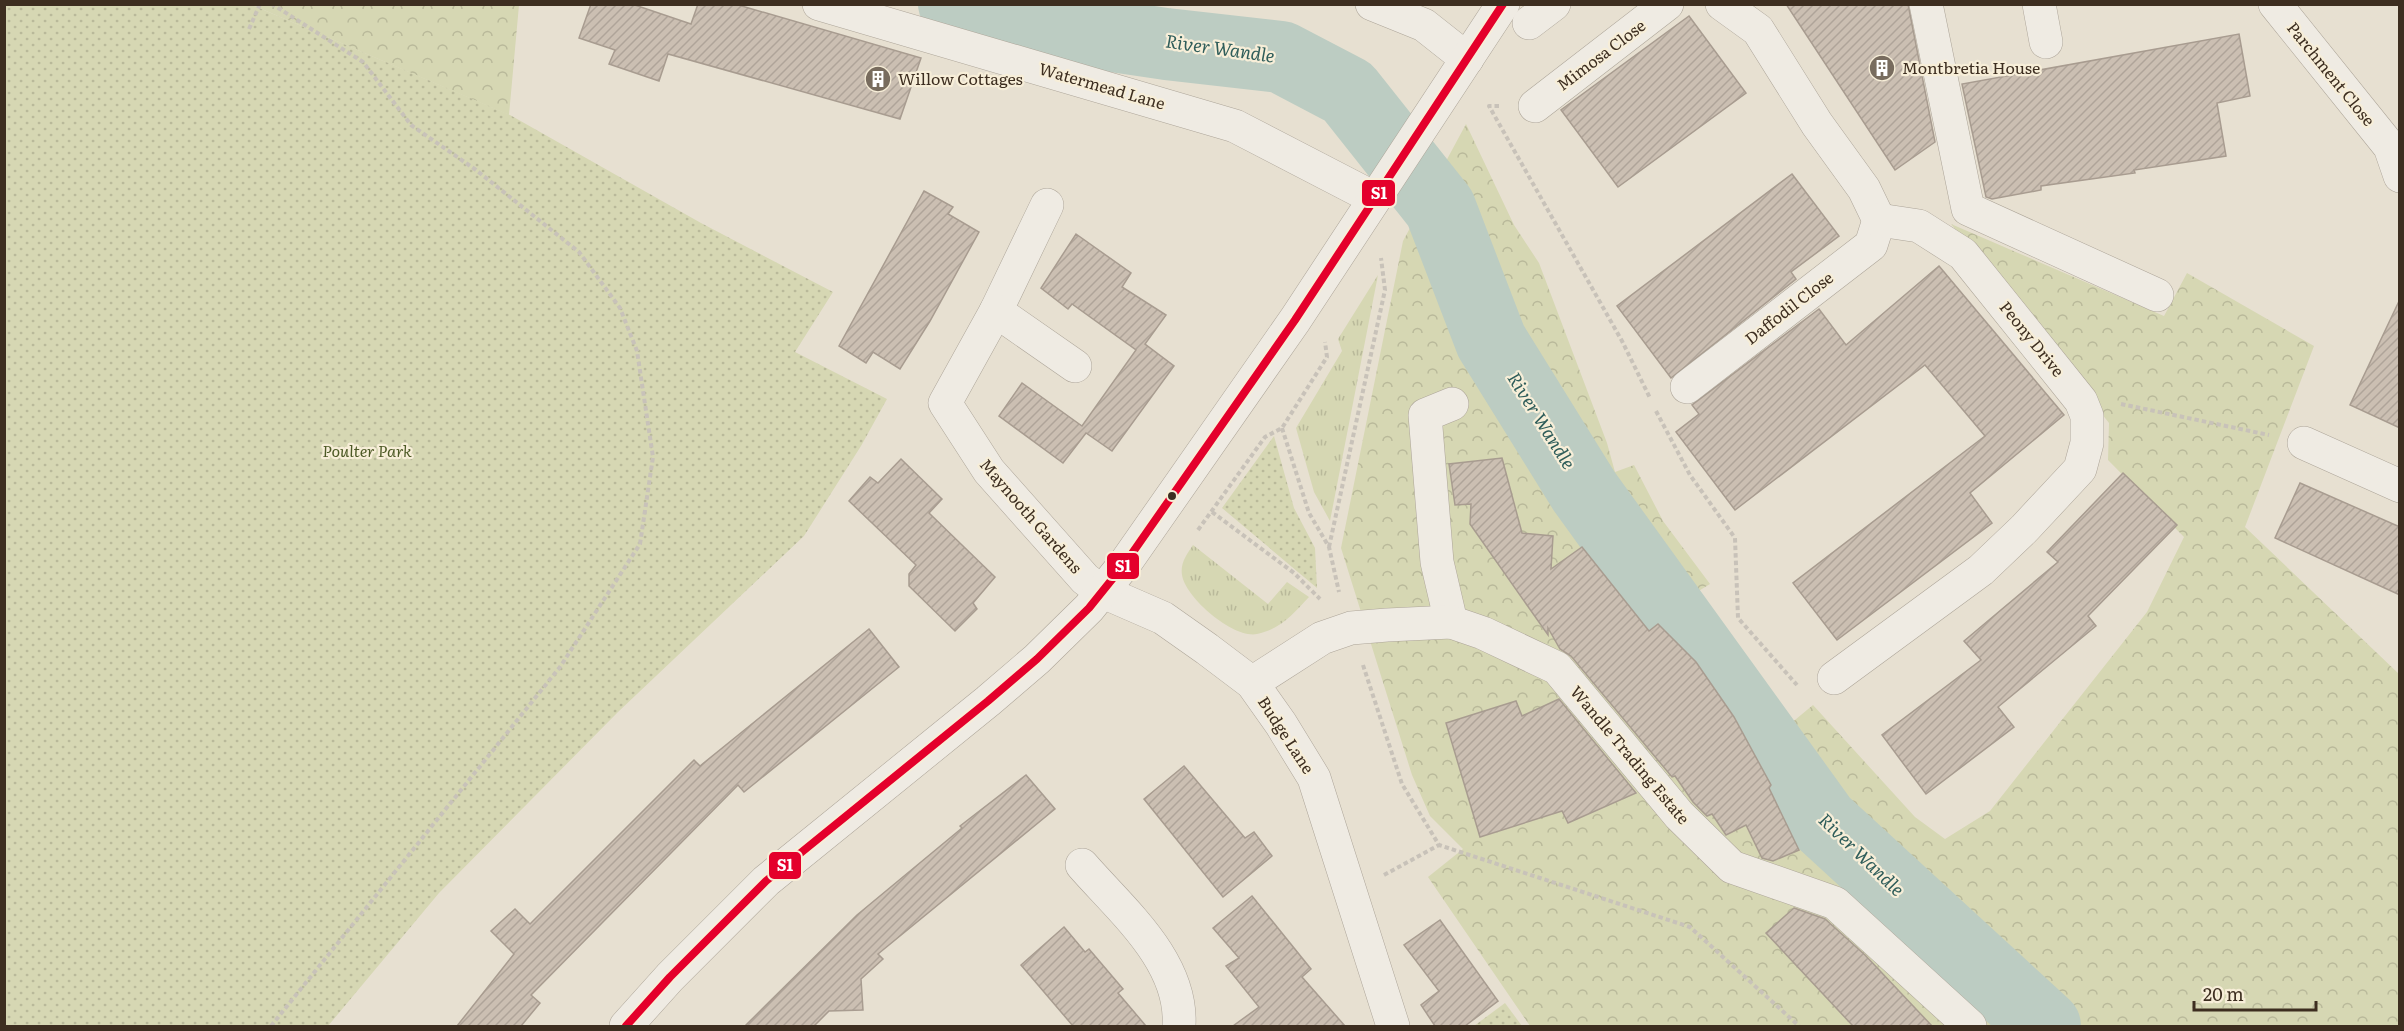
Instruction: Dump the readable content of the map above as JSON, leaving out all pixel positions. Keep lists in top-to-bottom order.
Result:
{
  "streets": {
    "street": [
      "Mimosa Close",
      "Parchment Close",
      "Watermead Lane",
      "Daffodil Close",
      "Peony Drive",
      "Maynooth Gardens",
      "Budge Lane",
      "Wandle Trading Estate"
    ]
  },
  "crossings": [
    ["Daffodil Close", "Peony Drive"],
    ["Maynooth Gardens", "Budge Lane"],
    ["Budge Lane", "Wandle Trading Estate"]
  ],
  "water": ["River Wandle"],
  "parks": ["Poulter Park"],
  "places": {
    "building": ["Montbretia House", "Willow Cottages"]
  },
  "lines": ["transit line S1"],
  "scale_bar": "20 m"
}
